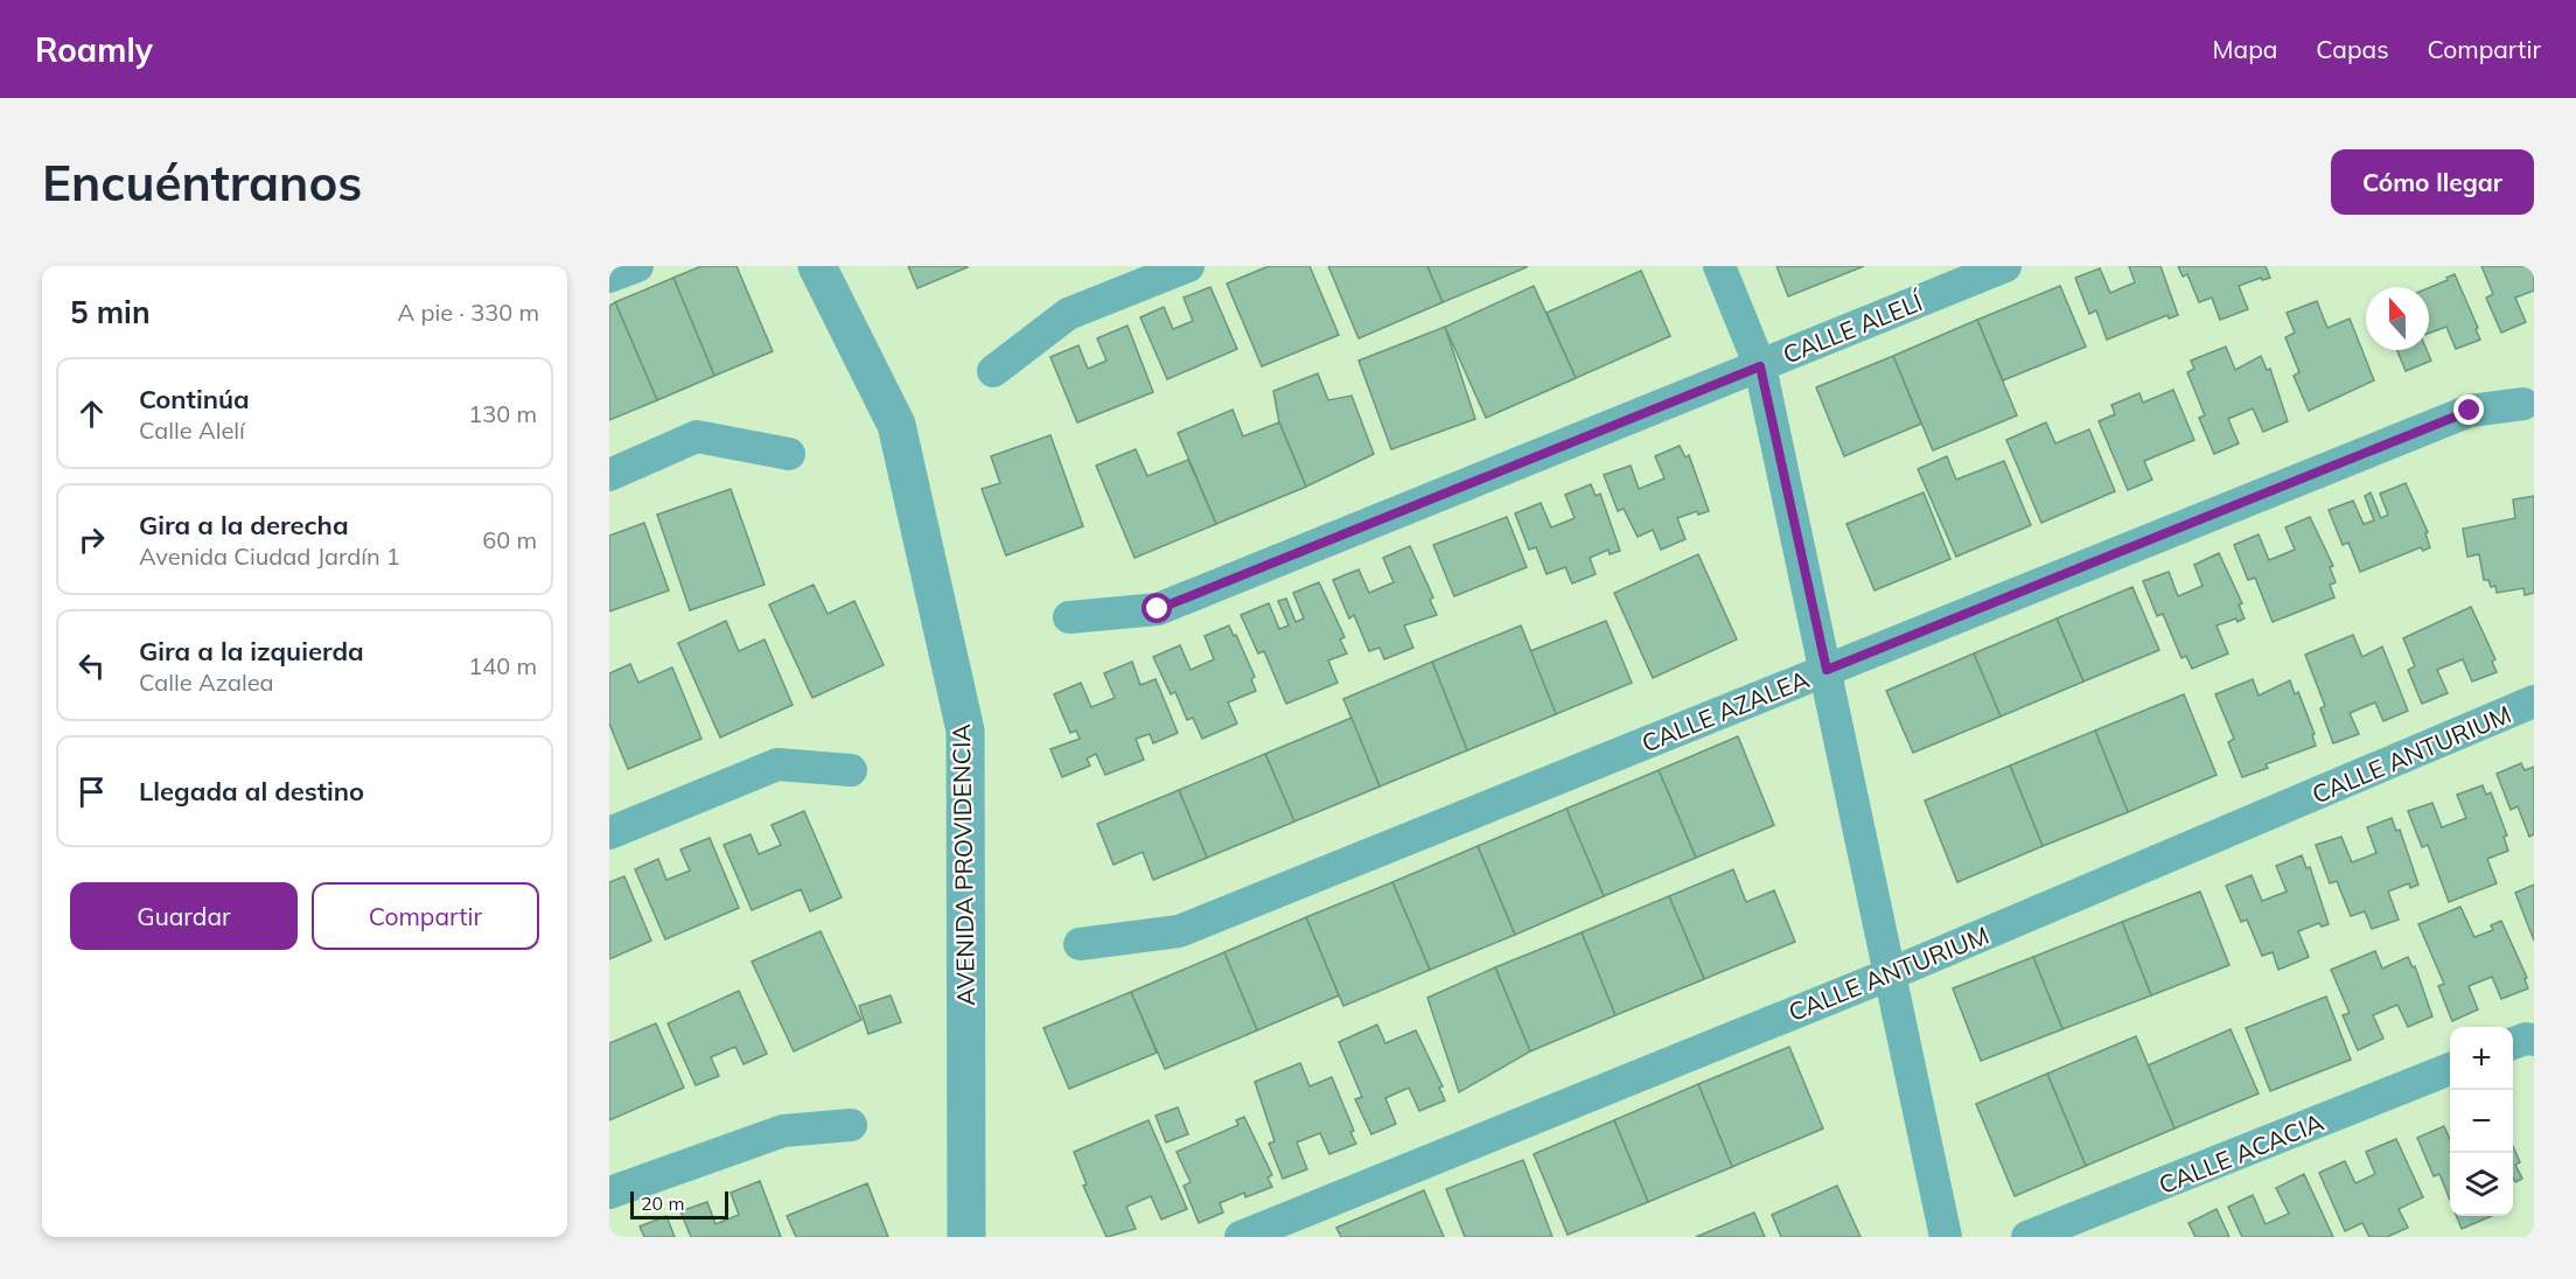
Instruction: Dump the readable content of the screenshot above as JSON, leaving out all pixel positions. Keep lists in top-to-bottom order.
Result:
{
  "streets": {
    "street": [
      "CALLE ALELÍ",
      "CALLE AZALEA",
      "CALLE ANTURIUM",
      "AVENIDA PROVIDENCIA",
      "CALLE ACACIA"
    ]
  },
  "scale_bar": "20 m",
  "north": "top",
  "page": {
    "header": "Roamly",
    "nav": ["Mapa", "Capas", "Compartir"],
    "buttons": [
      "Cómo llegar",
      ["Guardar", "Compartir"]
    ],
    "title": "Encuéntranos",
    "heading": ["5 min", "A pie · 330 m"],
    "list": [
      ["Continúa", "Calle Alelí", "130 m"],
      ["Gira a la derecha", "Avenida Ciudad Jardín 1", "60 m"],
      ["Gira a la izquierda", "Calle Azalea", "140 m"],
      "Llegada al destino"
    ],
    "map_buttons": ["+", "−"],
    "scale": "20 m"
  }
}
